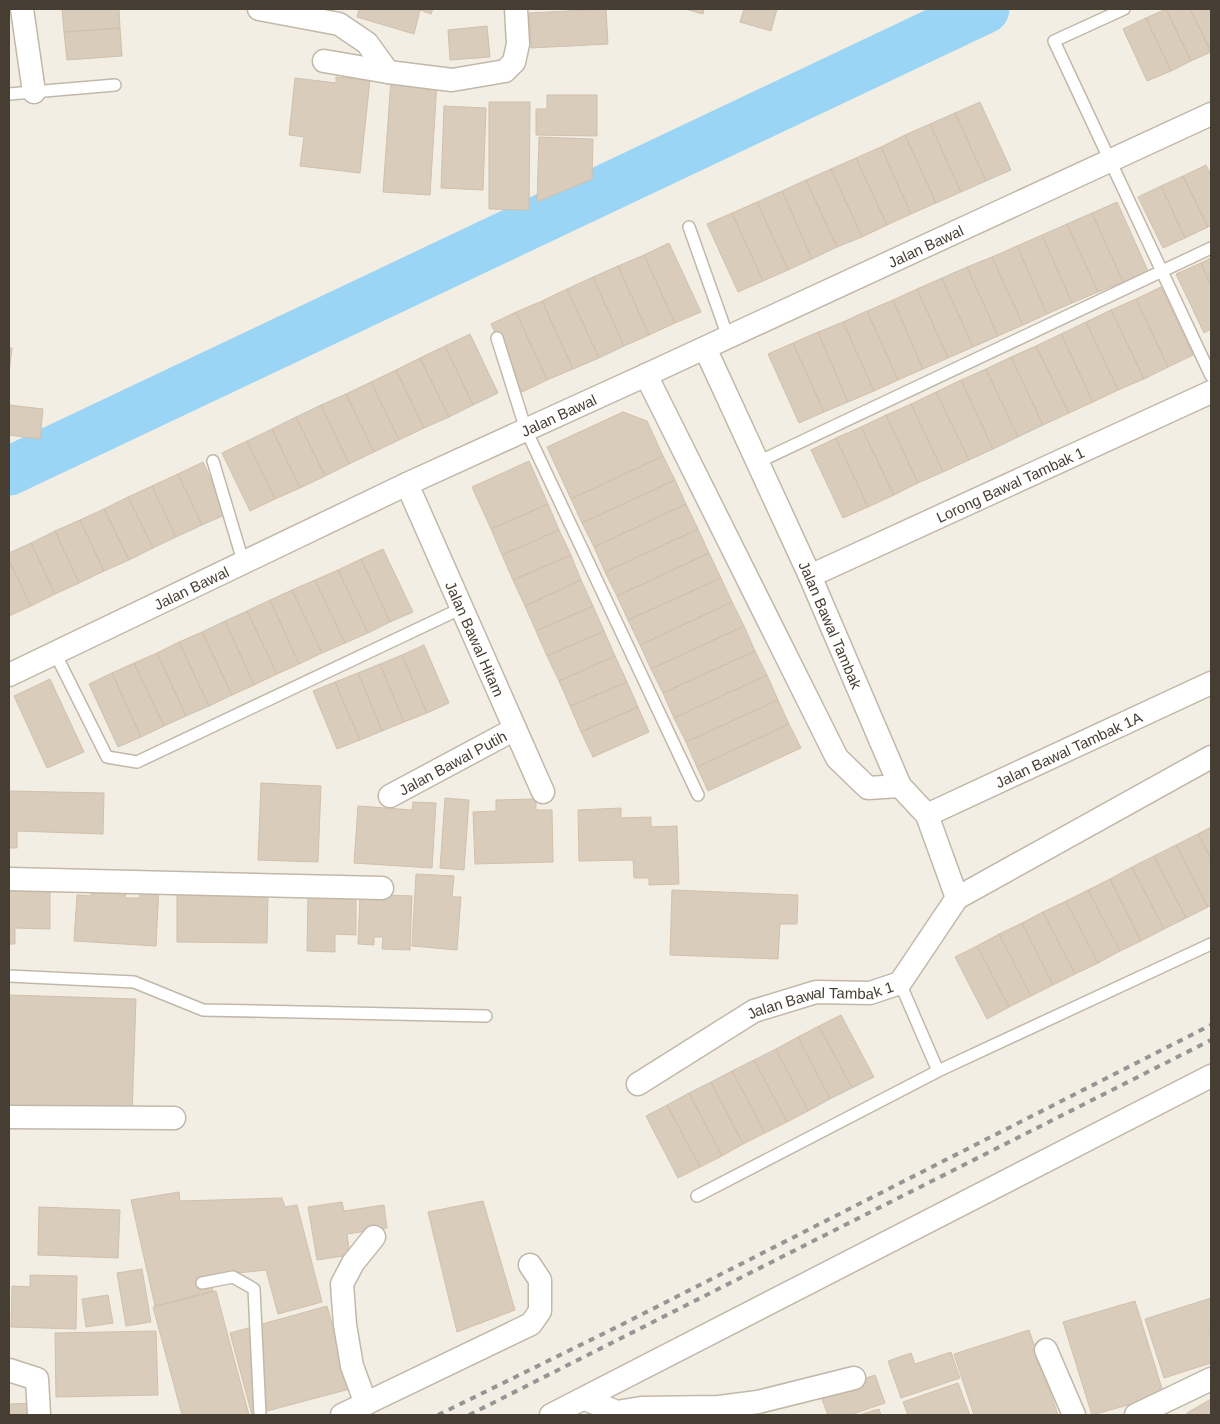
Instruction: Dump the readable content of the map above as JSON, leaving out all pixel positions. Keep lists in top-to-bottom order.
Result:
{
  "streets": {
    "street": [
      "Jalan Bawal",
      "Lorong Bawal Tambak 1",
      "Jalan Bawal Tambak",
      "Jalan Bawal Hitam",
      "Jalan Bawal Tambak 1A",
      "Jalan Bawal Putih",
      "Jalan Bawal Tambak 1"
    ]
  },
  "crossings": [
    ["Jalan Bawal", "Jalan Bawal Tambak"],
    ["Jalan Bawal", "Jalan Bawal Hitam"],
    ["Lorong Bawal Tambak 1", "Jalan Bawal Tambak"],
    ["Jalan Bawal Tambak", "Jalan Bawal Tambak 1A"],
    ["Jalan Bawal Tambak", "Jalan Bawal Tambak 1"],
    ["Jalan Bawal Hitam", "Jalan Bawal Putih"]
  ]
}
